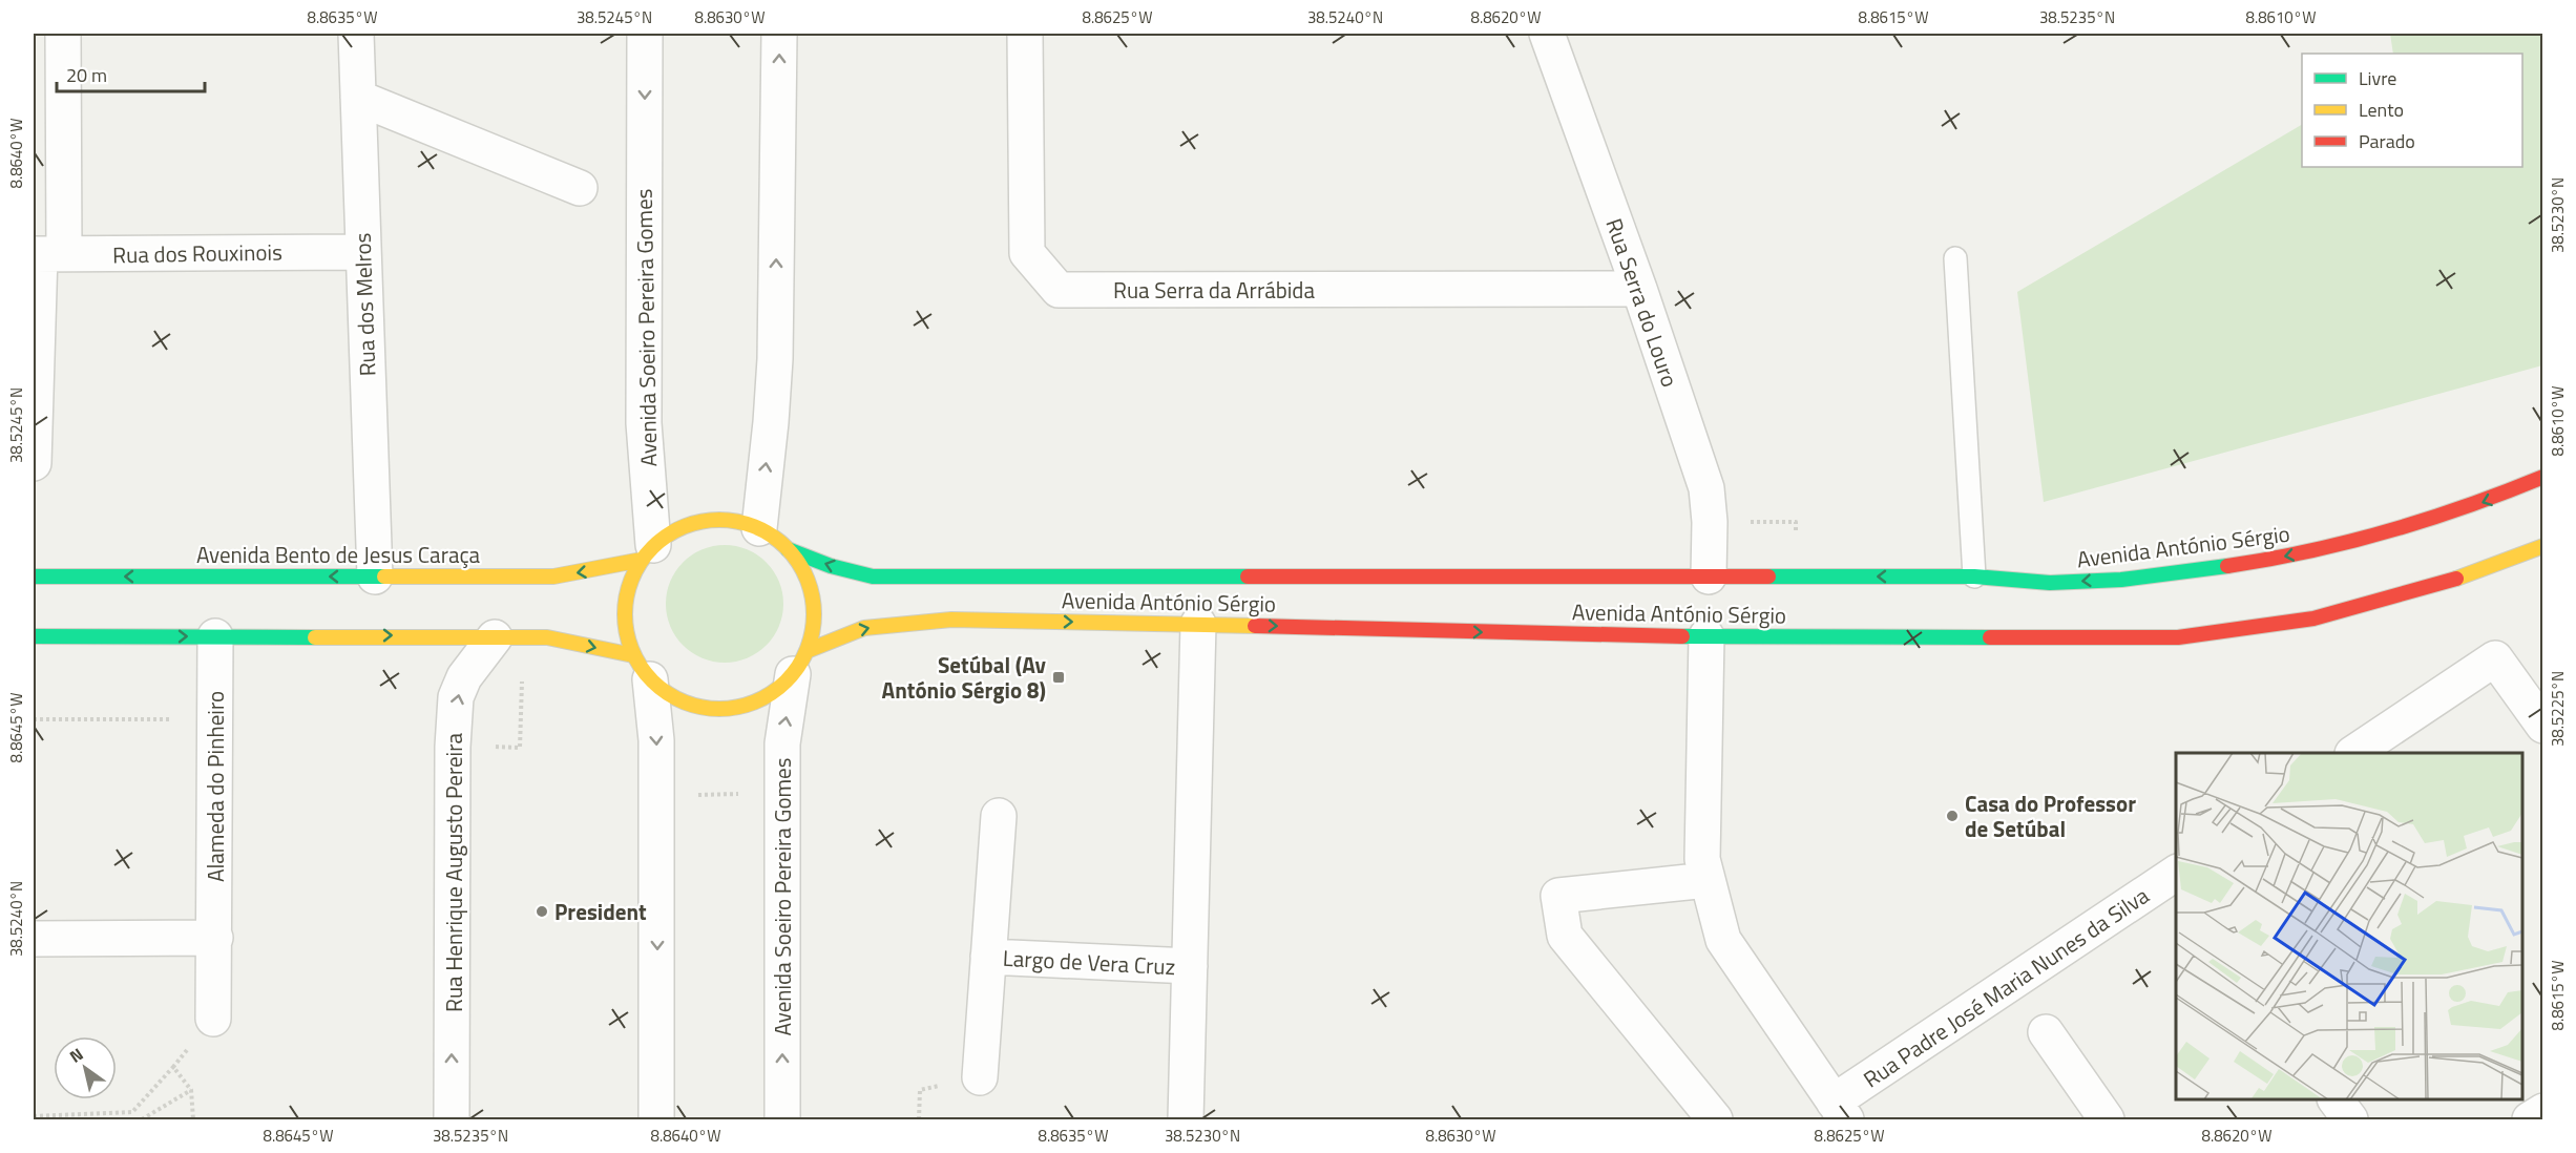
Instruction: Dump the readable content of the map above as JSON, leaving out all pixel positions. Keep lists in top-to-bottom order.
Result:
{
  "streets": {
    "main road": ["Avenida Soeiro Pereira Gomes", "Avenida António Sérgio", "Avenida Bento de Jesus Caraça"],
    "street": [
      "Rua dos Rouxinois",
      "Rua Serra da Arrábida",
      "Rua Serra do Louro",
      "Rua dos Melros",
      "Alameda do Pinheiro",
      "Rua Henrique Augusto Pereira",
      "Largo de Vera Cruz",
      "Rua Padre José Maria Nunes da Silva"
    ]
  },
  "crossings": [
    ["Rua dos Rouxinois", "Rua dos Melros"],
    ["Rua Serra da Arrábida", "Rua Serra do Louro"],
    ["Rua Serra do Louro", "Avenida António Sérgio"],
    ["Rua dos Melros", "Avenida Bento de Jesus Caraça"],
    ["Avenida Soeiro Pereira Gomes", "Avenida António Sérgio"],
    ["Avenida Soeiro Pereira Gomes", "Avenida Bento de Jesus Caraça"],
    ["Avenida António Sérgio", "Avenida Bento de Jesus Caraça"]
  ],
  "places": {
    "transit": ["Setúbal (Av António Sérgio 8)"],
    "other": ["Casa do Professor de Setúbal", "President"]
  },
  "legend": ["Livre", "Lento", "Parado"],
  "scale_bar": "20 m",
  "north": "top left",
  "coordinates": [
    "8.8635°W",
    "38.5245°N",
    "8.8630°W",
    "8.8625°W",
    "38.5240°N",
    "8.8620°W",
    "8.8615°W",
    "38.5235°N",
    "8.8610°W",
    "8.8640°W",
    "38.5230°N",
    "38.5225°N",
    "8.8645°W"
  ]
}
